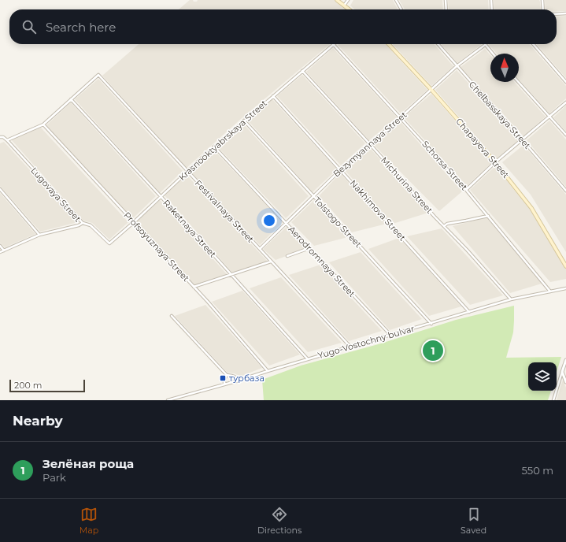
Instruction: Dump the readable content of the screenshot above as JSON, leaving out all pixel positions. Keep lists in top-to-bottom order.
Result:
{
  "streets": {
    "main road": ["Chapayeva Street"],
    "street": [
      "Chelbasskaya Street",
      "Krasnooktyabrskaya Street",
      "Bezymyannaya Street",
      "Schorsa Street",
      "Michurina Street",
      "Lugovaya Street",
      "Nakhimova Street",
      "Festivalnaya Street",
      "Tolstogo Street",
      "Raketnaya Street",
      "Profsoyuznaya Street",
      "Aerodromnaya Street",
      "Yugo-Vostochny bulvar"
    ]
  },
  "crossings": [
    ["Chelbasskaya Street", "Bezymyannaya Street"],
    ["Krasnooktyabrskaya Street", "Schorsa Street"],
    ["Krasnooktyabrskaya Street", "Michurina Street"],
    ["Krasnooktyabrskaya Street", "Lugovaya Street"],
    ["Krasnooktyabrskaya Street", "Nakhimova Street"],
    ["Krasnooktyabrskaya Street", "Festivalnaya Street"],
    ["Krasnooktyabrskaya Street", "Tolstogo Street"],
    ["Krasnooktyabrskaya Street", "Raketnaya Street"],
    ["Krasnooktyabrskaya Street", "Profsoyuznaya Street"],
    ["Krasnooktyabrskaya Street", "Aerodromnaya Street"],
    ["Bezymyannaya Street", "Chapayeva Street"],
    ["Bezymyannaya Street", "Schorsa Street"],
    ["Bezymyannaya Street", "Michurina Street"],
    ["Bezymyannaya Street", "Nakhimova Street"],
    ["Bezymyannaya Street", "Festivalnaya Street"],
    ["Bezymyannaya Street", "Tolstogo Street"],
    ["Bezymyannaya Street", "Aerodromnaya Street"],
    ["Schorsa Street", "Yugo-Vostochny bulvar"],
    ["Michurina Street", "Yugo-Vostochny bulvar"],
    ["Nakhimova Street", "Yugo-Vostochny bulvar"],
    ["Festivalnaya Street", "Raketnaya Street"],
    ["Festivalnaya Street", "Yugo-Vostochny bulvar"],
    ["Tolstogo Street", "Yugo-Vostochny bulvar"],
    ["Raketnaya Street", "Yugo-Vostochny bulvar"],
    ["Profsoyuznaya Street", "Yugo-Vostochny bulvar"],
    ["Aerodromnaya Street", "Yugo-Vostochny bulvar"]
  ],
  "places": {
    "transit": ["турбаза"]
  },
  "scale_bar": "200 m",
  "north": "top",
  "page": {
    "search": "Search here",
    "pins": "1",
    "scale": "200 m",
    "heading": "Nearby",
    "list": [
      {
        "mark": "1",
        "name": "Зелёная роща",
        "note": "Park",
        "value": "550 m"
      }
    ],
    "nav": ["Map", "Directions", "Saved"]
  }
}
